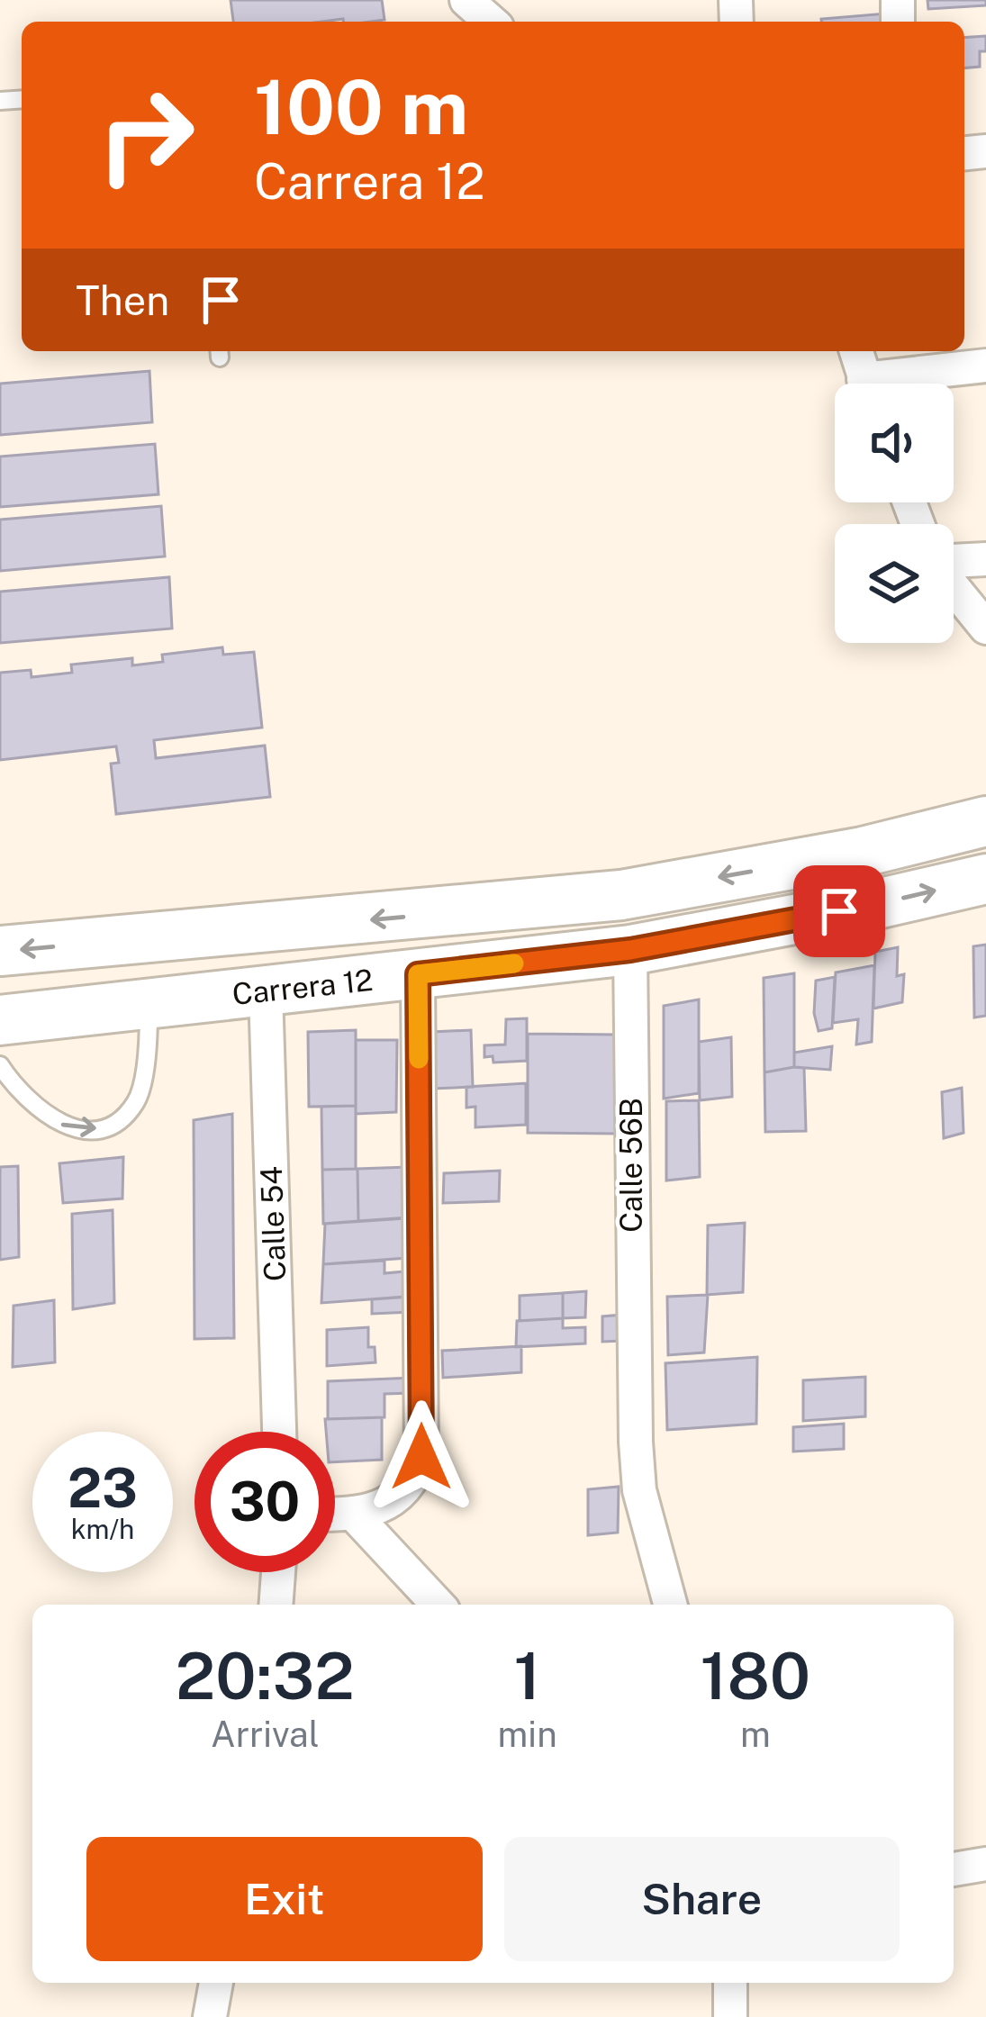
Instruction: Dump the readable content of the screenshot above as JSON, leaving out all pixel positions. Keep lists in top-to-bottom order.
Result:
{
  "streets": {
    "main road": ["Carrera 12"],
    "street": ["Calle 56B", "Calle 54"]
  },
  "crossings": [
    ["Carrera 12", "Calle 56B"],
    ["Carrera 12", "Calle 54"]
  ],
  "page": {
    "turn": ["100 m", "Carrera 12"],
    "then": "Then",
    "speed": "23 km/h",
    "limit": "30",
    "eta": [
      "20:32",
      "Arrival",
      "1",
      "min",
      "180",
      "m"
    ],
    "buttons": ["Exit", "Share"]
  }
}
